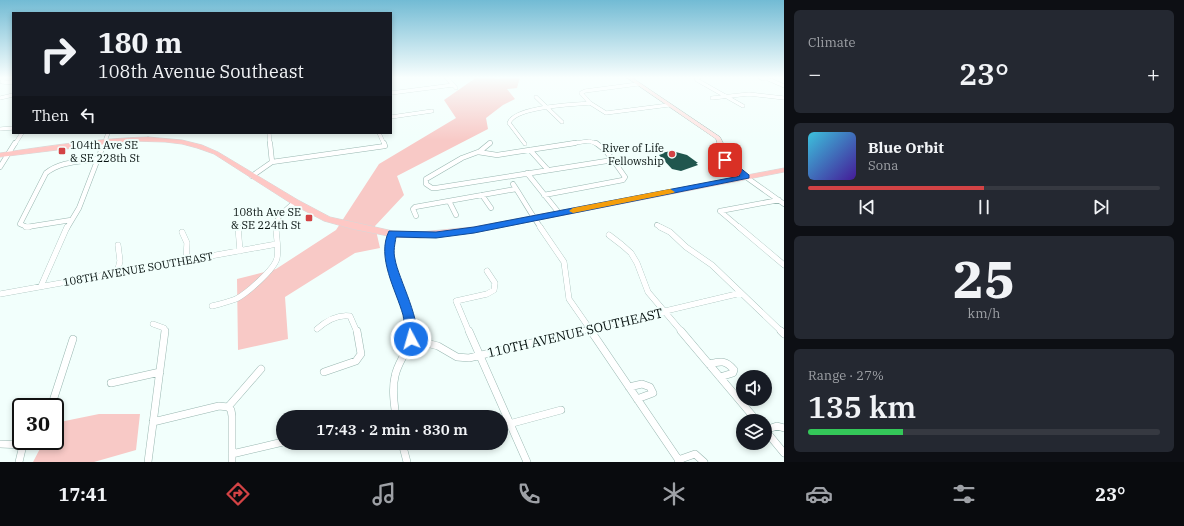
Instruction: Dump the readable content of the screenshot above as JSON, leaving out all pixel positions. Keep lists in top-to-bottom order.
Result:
{
  "streets": {
    "street": ["108TH AVENUE SOUTHEAST", "110TH AVENUE SOUTHEAST"]
  },
  "places": {
    "transit": ["104th Ave SE & SE 228th St", "108th Ave SE & SE 224th St"],
    "other": ["River of Life Fellowship"]
  },
  "page": {
    "tile": [
      "Climate",
      ["25", "km/h"],
      ["Range · 27%", "135 km"]
    ],
    "turn": ["180 m", "108th Avenue Southeast"],
    "heat": ["−", "23°", "+"],
    "then": "Then",
    "song": ["Blue Orbit", "Sona"],
    "limit": "30",
    "trip": "17:43 · 2 min · 830 m",
    "tabs": ["17:41", "23°"]
  }
}
